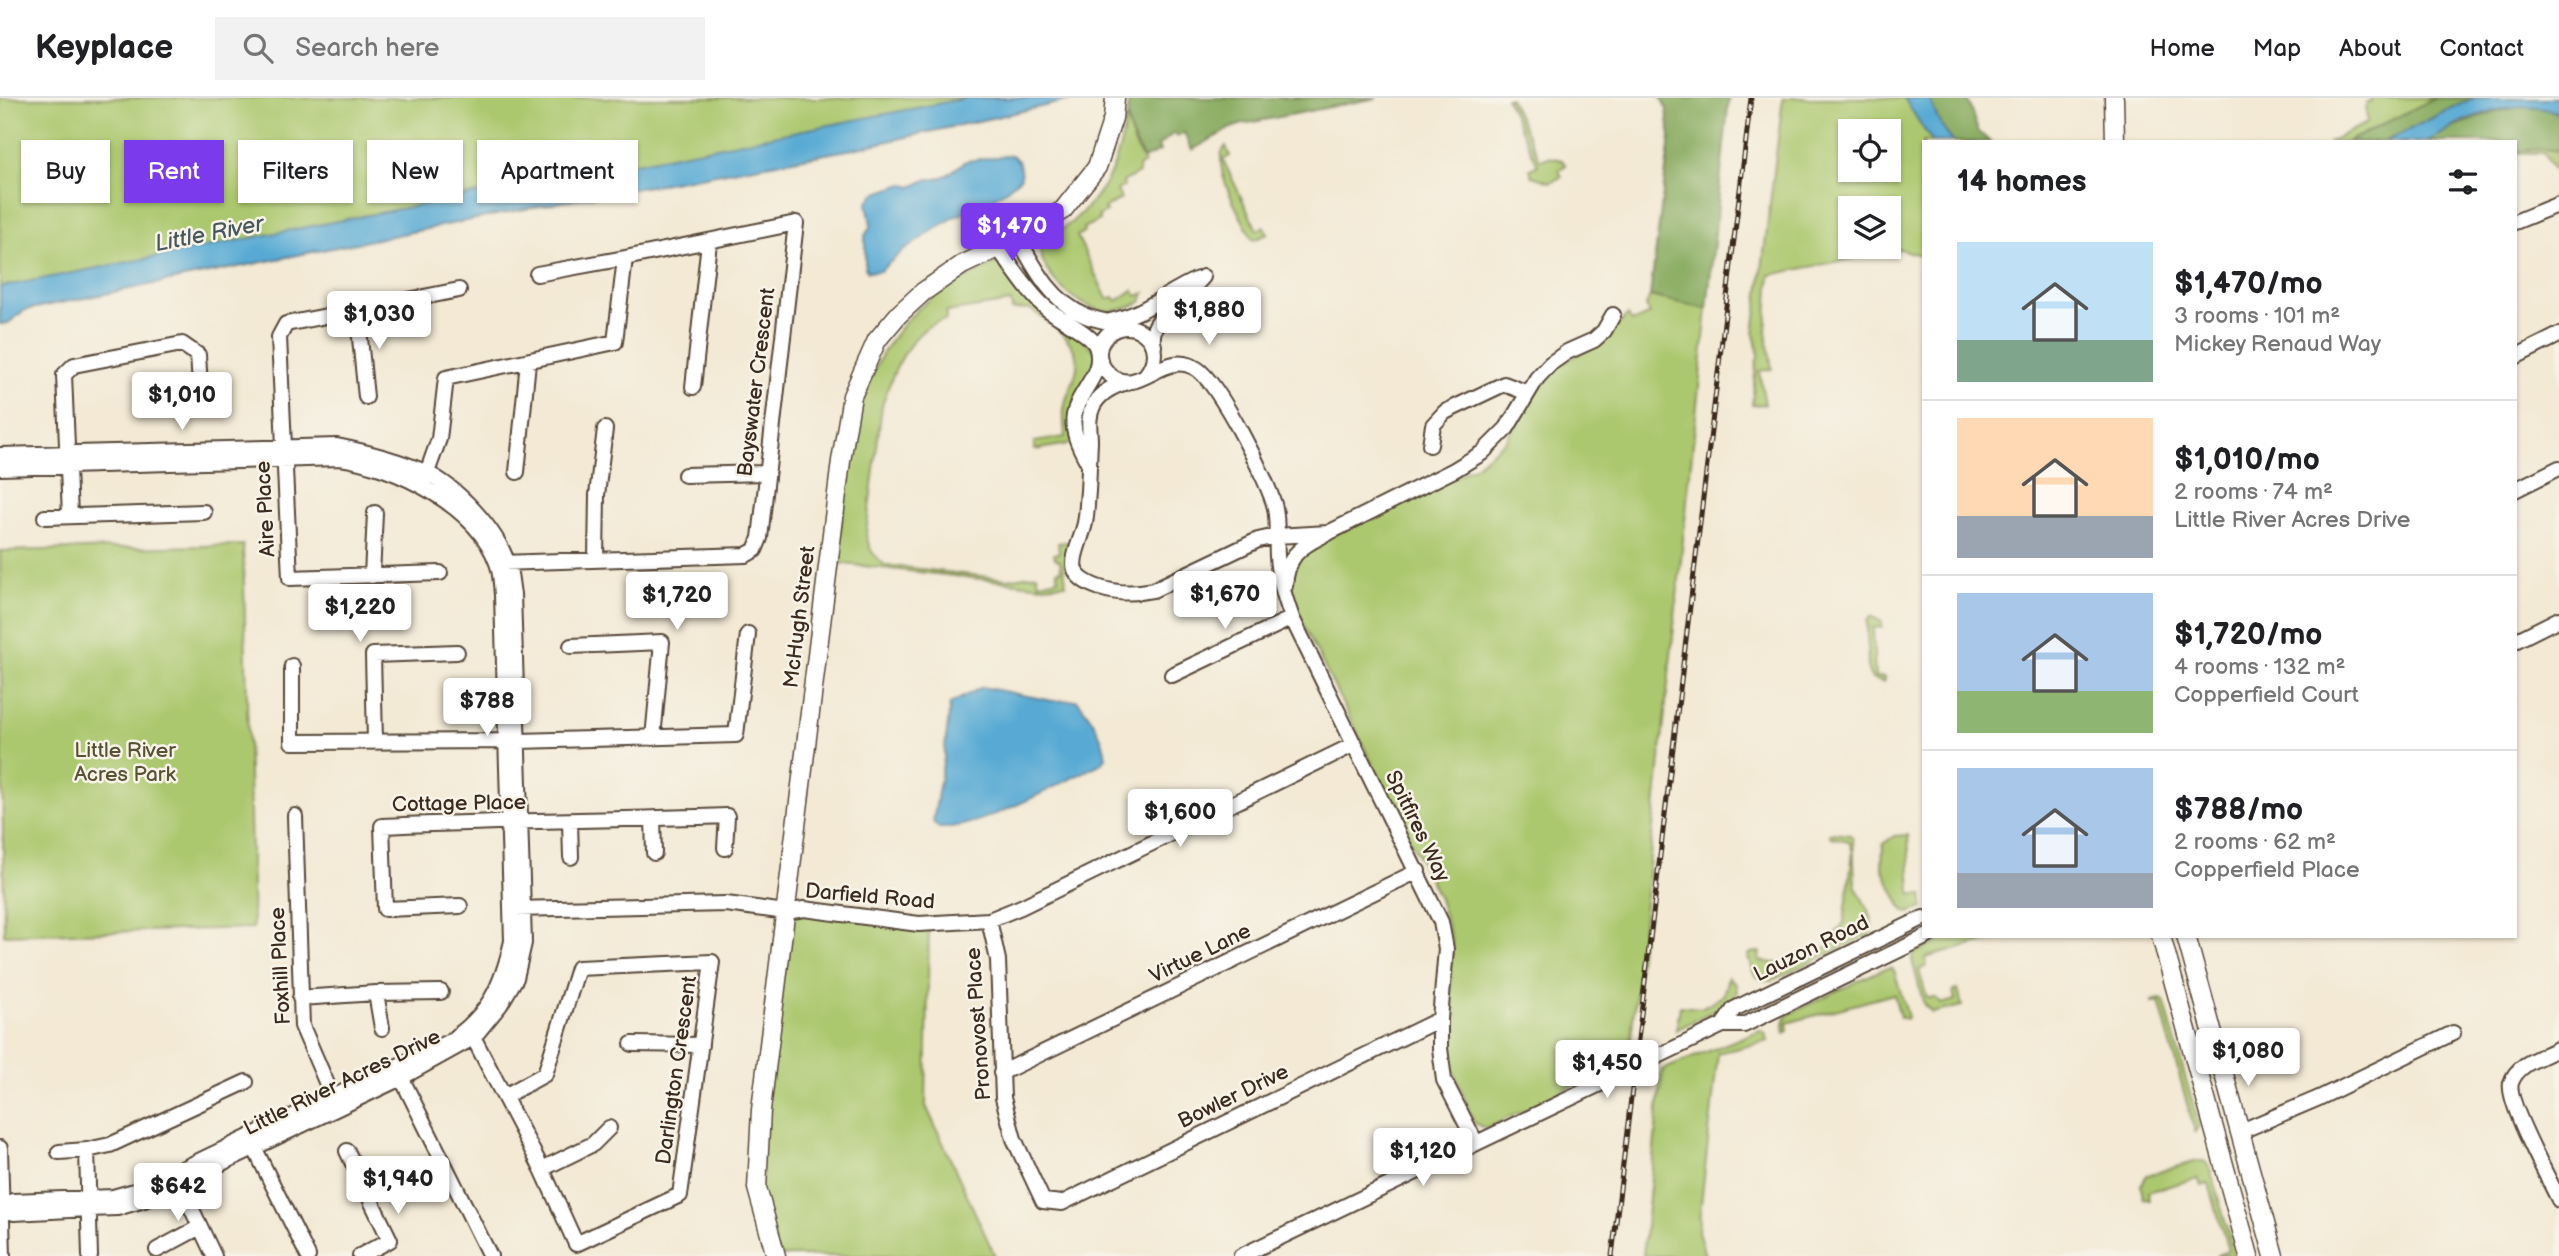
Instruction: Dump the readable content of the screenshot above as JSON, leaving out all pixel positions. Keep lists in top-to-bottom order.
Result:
{
  "streets": {
    "main road": ["McHugh Street"],
    "street": [
      "Bayswater Crescent",
      "Aire Place",
      "Cottage Place",
      "Spitfires Way",
      "Darfield Road",
      "Lauzon Road",
      "Virtue Lane",
      "Foxhill Place",
      "Pronovost Place",
      "Darlington Crescent",
      "Little River Acres Drive",
      "Bowler Drive"
    ]
  },
  "crossings": [
    ["Bayswater Crescent", "Little River Acres Drive"],
    ["Aire Place", "Little River Acres Drive"],
    ["McHugh Street", "Darfield Road"],
    ["Cottage Place", "Little River Acres Drive"],
    ["Spitfires Way", "Darfield Road"],
    ["Spitfires Way", "Lauzon Road"],
    ["Spitfires Way", "Virtue Lane"],
    ["Spitfires Way", "Bowler Drive"],
    ["Darfield Road", "Pronovost Place"],
    ["Darfield Road", "Little River Acres Drive"],
    ["Virtue Lane", "Pronovost Place"],
    ["Foxhill Place", "Little River Acres Drive"],
    ["Pronovost Place", "Bowler Drive"],
    ["Darlington Crescent", "Little River Acres Drive"]
  ],
  "water": ["Little River"],
  "parks": ["Little River Acres Park"],
  "page": {
    "header": "Keyplace",
    "search": "Search here",
    "nav": [
      "Home",
      "Map",
      "About",
      "Contact"
    ],
    "chip": [
      "Buy",
      "Rent",
      "Filters",
      "New",
      "Apartment"
    ],
    "heading": "14 homes",
    "price": [
      "$1,470",
      "$1,880",
      "$1,030",
      "$1,010",
      "$1,670",
      "$1,720",
      "$1,220",
      "$788",
      "$1,600",
      "$1,080",
      "$1,450",
      "$1,120",
      "$1,940",
      "$642"
    ],
    "list": [
      {
        "name": "$1,470/mo",
        "note": "3 rooms · 101 m² · Mickey Renaud Way"
      },
      {
        "name": "$1,010/mo",
        "note": "2 rooms · 74 m² · Little River Acres Drive"
      },
      {
        "name": "$1,720/mo",
        "note": "4 rooms · 132 m² · Copperfield Court"
      },
      {
        "name": "$788/mo",
        "note": "2 rooms · 62 m² · Copperfield Place"
      }
    ]
  }
}
